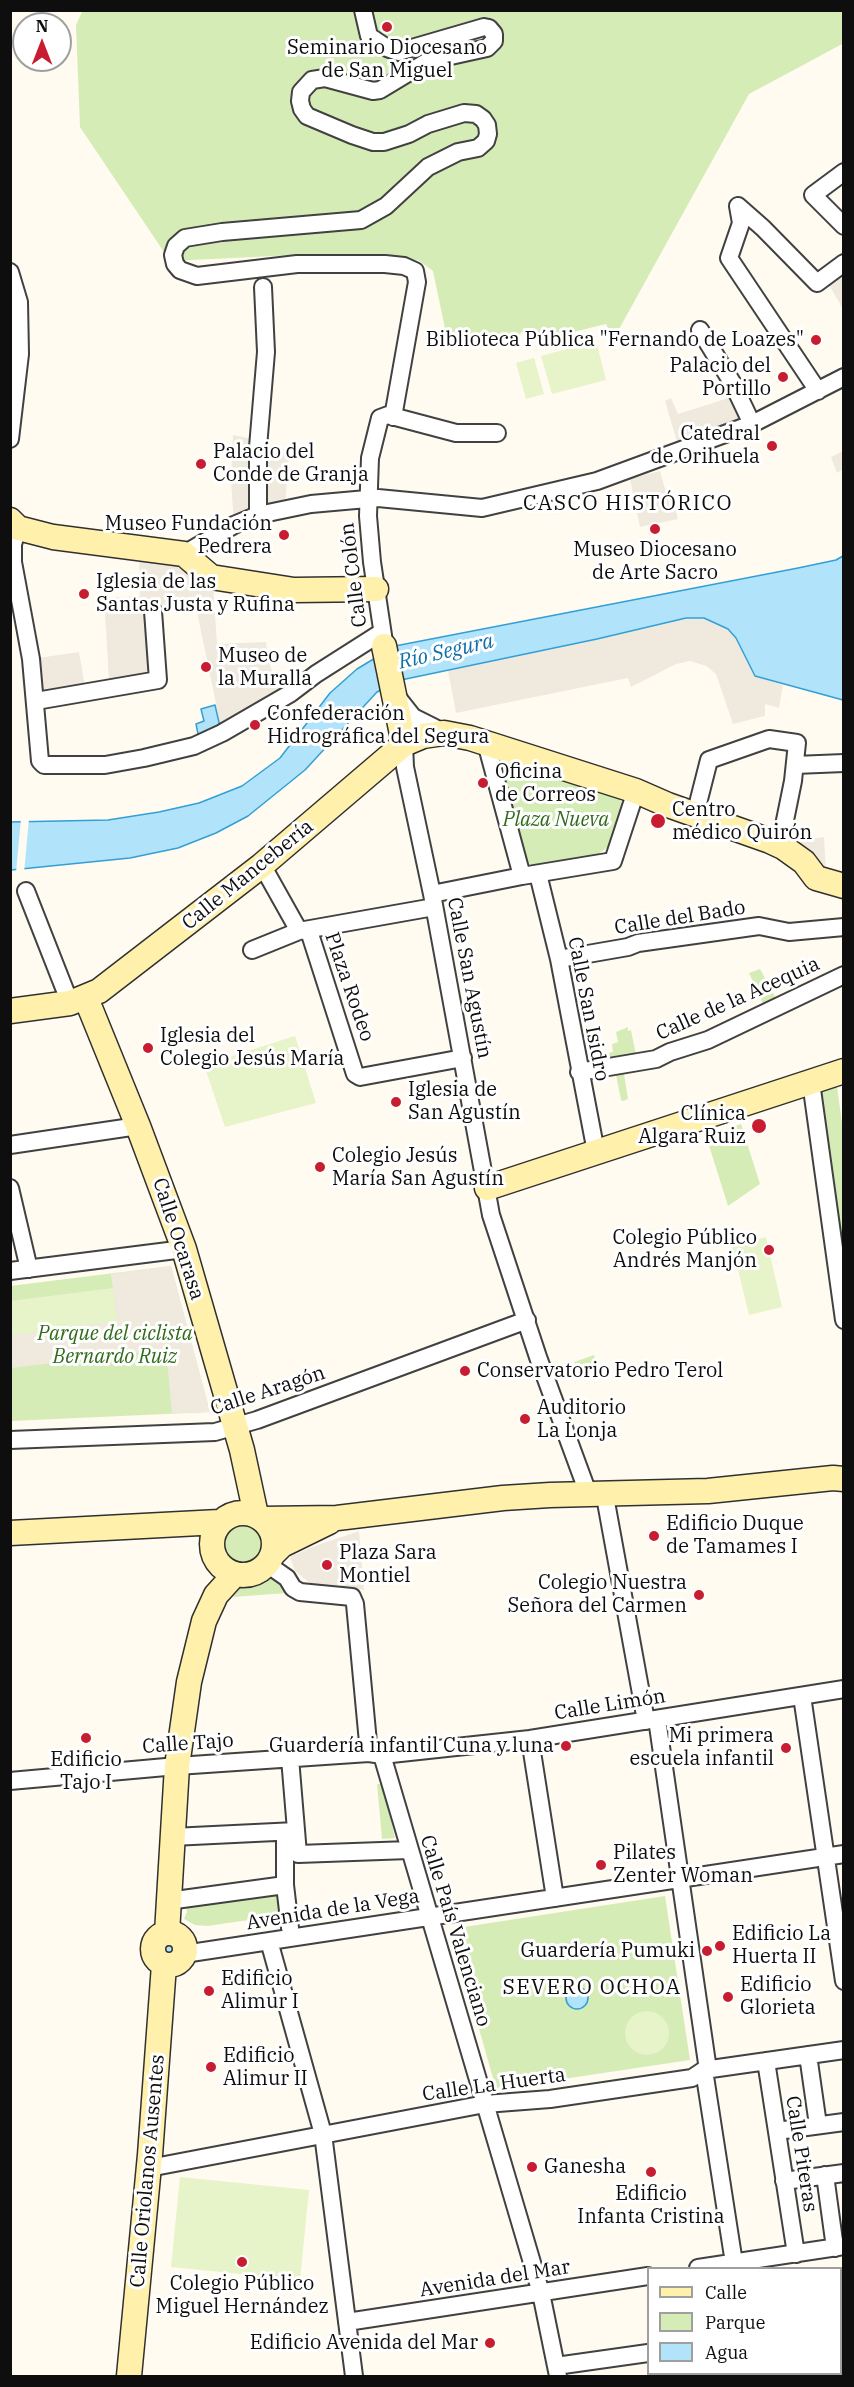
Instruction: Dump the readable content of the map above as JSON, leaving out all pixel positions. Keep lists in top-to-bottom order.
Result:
{
  "streets": {
    "street": [
      "Calle Colón",
      "Calle Mancebería",
      "Calle del Bado",
      "Calle San Agustín",
      "Plaza Rodeo",
      "Calle de la Acequia",
      "Calle San Isidro",
      "Calle Ocarasa",
      "Calle Aragón",
      "Calle Limón",
      "Calle Tajo",
      "Avenida de la Vega",
      "Calle País Valenciano",
      "Calle La Huerta",
      "Calle Piteras",
      "Calle Oriolanos Ausentes",
      "Avenida del Mar"
    ]
  },
  "crossings": [
    ["Calle Mancebería", "Calle San Agustín"],
    ["Calle Mancebería", "Calle Ocarasa"],
    ["Calle del Bado", "Calle San Isidro"],
    ["Calle San Agustín", "Plaza Rodeo"],
    ["Calle San Agustín", "Calle Aragón"],
    ["Calle San Agustín", "Calle Limón"],
    ["Calle San Agustín", "Avenida de la Vega"],
    ["Calle San Agustín", "Calle La Huerta"],
    ["Calle de la Acequia", "Calle San Isidro"],
    ["Calle Ocarasa", "Calle Aragón"],
    ["Calle Ocarasa", "Calle País Valenciano"],
    ["Calle Limón", "Calle Tajo"],
    ["Calle Limón", "Calle País Valenciano"],
    ["Calle Tajo", "Calle País Valenciano"],
    ["Avenida de la Vega", "Calle País Valenciano"],
    ["Avenida de la Vega", "Calle Oriolanos Ausentes"],
    ["Calle País Valenciano", "Calle La Huerta"],
    ["Calle País Valenciano", "Avenida del Mar"],
    ["Calle La Huerta", "Calle Piteras"],
    ["Calle La Huerta", "Calle Oriolanos Ausentes"]
  ],
  "districts": ["CASCO HISTÓRICO", "SEVERO OCHOA"],
  "water": ["Río Segura"],
  "parks": ["Plaza Nueva", "Parque del ciclista Bernardo Ruiz"],
  "places": [
    "Seminario Diocesano de San Miguel",
    "Biblioteca Pública \"Fernando de Loazes\"",
    "Palacio del Portillo",
    "Catedral de Orihuela",
    "Palacio del Conde de Granja",
    "Museo Diocesano de Arte Sacro",
    "Museo Fundación Pedrera",
    "Iglesia de las Santas Justa y Rufina",
    "Museo de la Muralla",
    "Confederación Hidrográfica del Segura",
    "Oficina de Correos",
    "Centro médico Quirón",
    "Iglesia del Colegio Jesús María",
    "Iglesia de San Agustín",
    "Clínica Algara Ruiz",
    "Colegio Jesús María San Agustín",
    "Colegio Público Andrés Manjón",
    "Conservatorio Pedro Terol",
    "Auditorio La Lonja",
    "Edificio Duque de Tamames I",
    "Plaza Sara Montiel",
    "Colegio Nuestra Señora del Carmen",
    "Edificio Tajo I",
    "Guardería infantil Cuna y luna",
    "Mi primera escuela infantil",
    "Pilates Zenter Woman",
    "Edificio La Huerta II",
    "Guardería Pumuki",
    "Edificio Alimur I",
    "Edificio Glorieta",
    "Edificio Alimur II",
    "Ganesha",
    "Edificio Infanta Cristina",
    "Colegio Público Miguel Hernández",
    "Edificio Avenida del Mar"
  ],
  "legend": ["Calle", "Parque", "Agua"],
  "north": "top"
}
